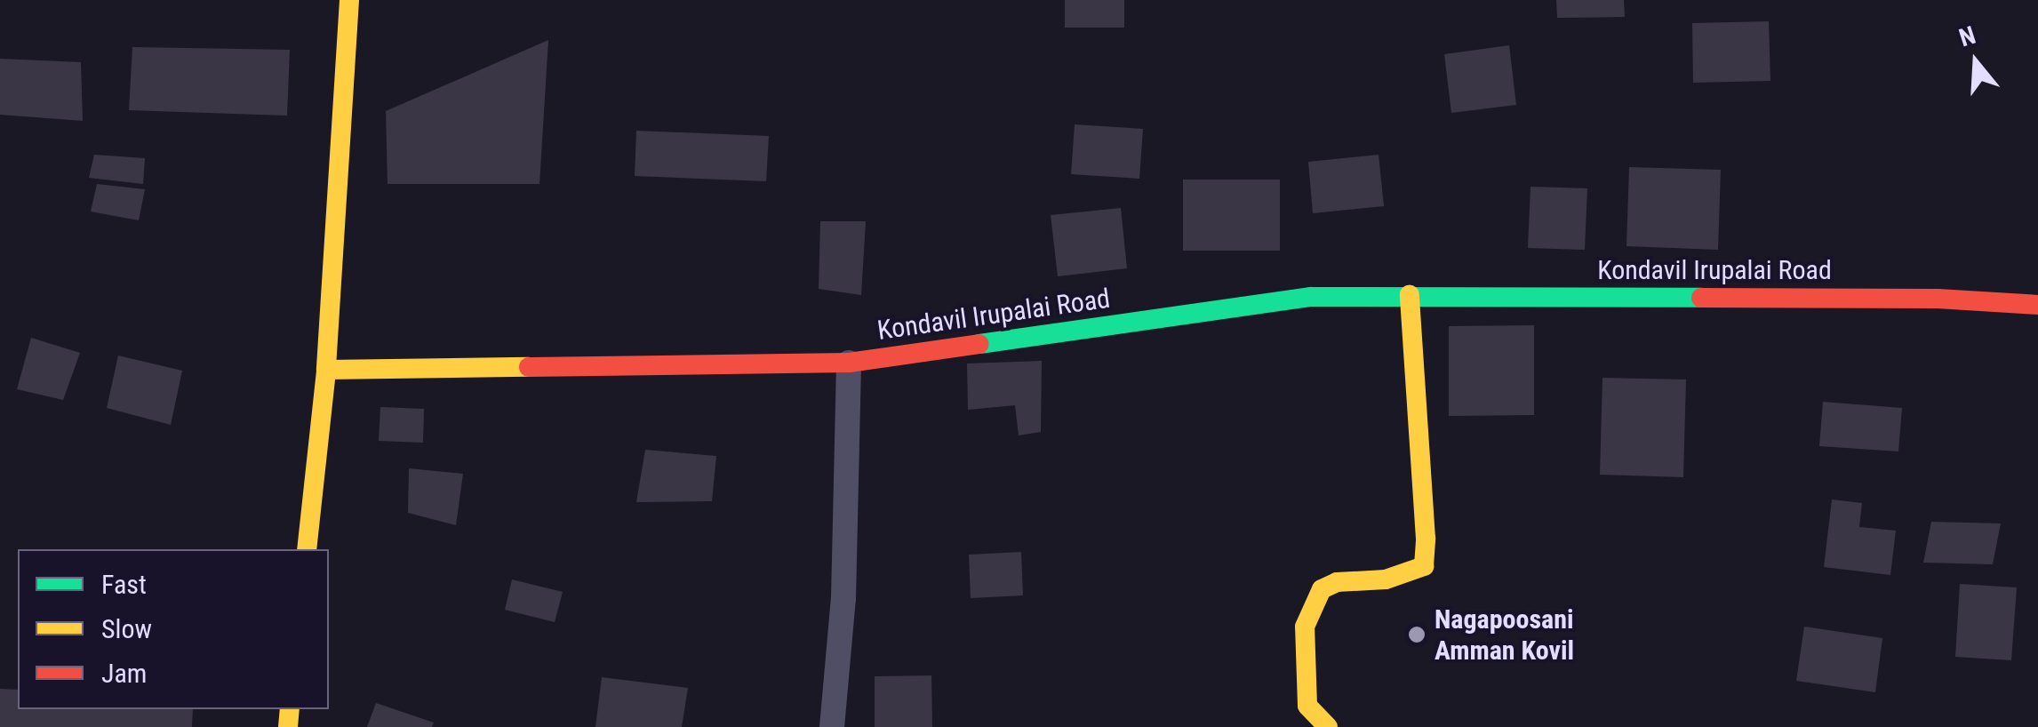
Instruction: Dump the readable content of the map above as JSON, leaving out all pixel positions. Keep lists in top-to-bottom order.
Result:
{
  "streets": {
    "street": ["Kondavil Irupalai Road"]
  },
  "places": ["Nagapoosani Amman Kovil"],
  "legend": ["Fast", "Slow", "Jam"],
  "north": "top"
}
